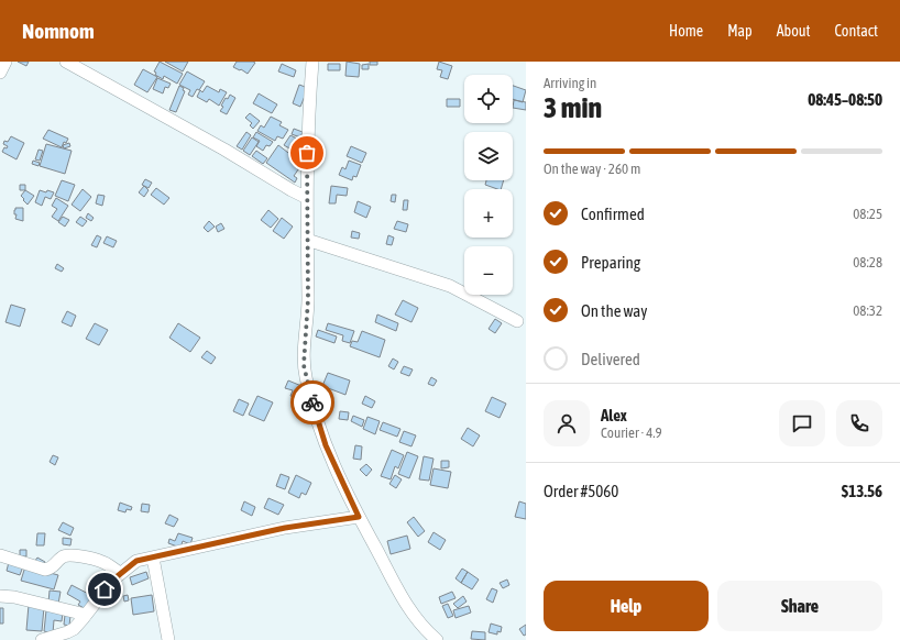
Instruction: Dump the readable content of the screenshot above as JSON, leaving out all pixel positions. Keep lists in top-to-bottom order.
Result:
{
  "page": {
    "header": "Nomnom",
    "nav": [
      "Home",
      "Map",
      "About",
      "Contact"
    ],
    "heading": ["3 min", "Arriving in", "08:45–08:50"],
    "panel": [
      "Alex",
      "Courier · 4.9",
      "Order #5060",
      "$13.56"
    ],
    "map_buttons": ["+", "−"],
    "bar": "On the way · 260 m",
    "list": [
      ["Confirmed", "08:25"],
      ["Preparing", "08:28"],
      ["On the way", "08:32"],
      "Delivered"
    ],
    "buttons": ["Help", "Share"]
  }
}
